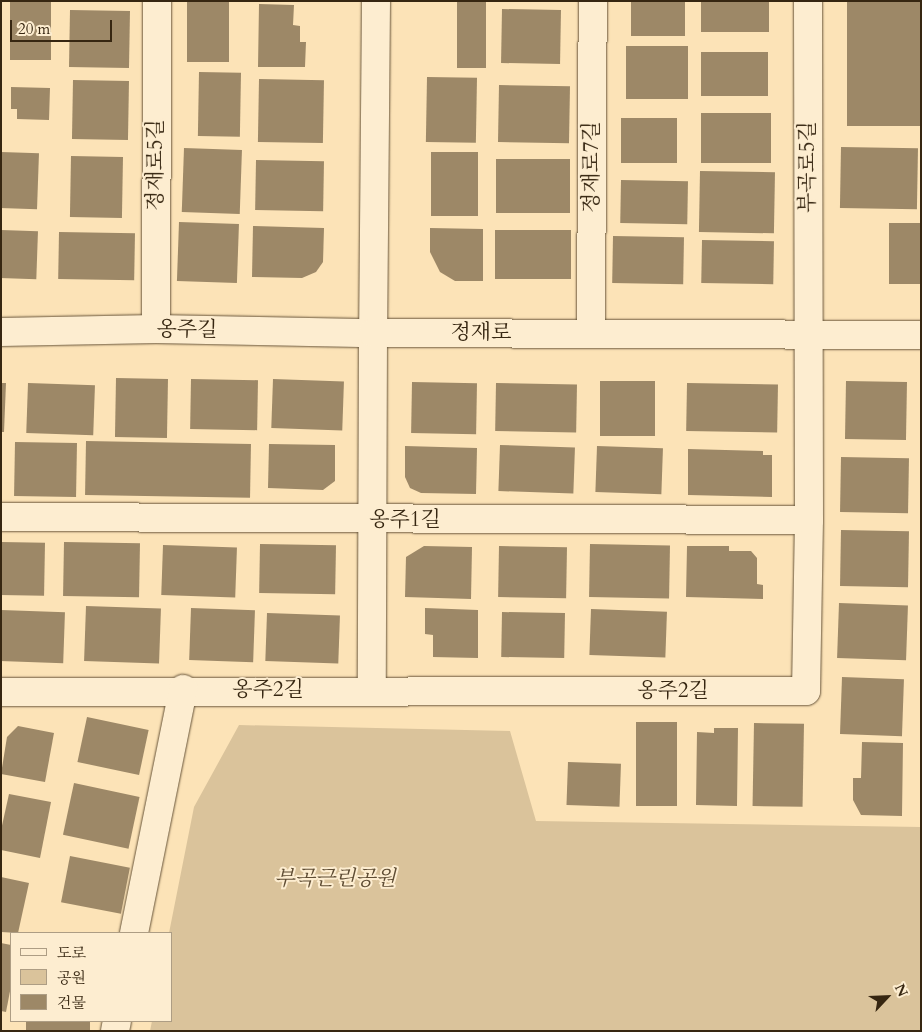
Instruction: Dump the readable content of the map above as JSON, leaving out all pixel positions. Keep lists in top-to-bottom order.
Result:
{
  "streets": {
    "street": [
      "정재로5길",
      "정재로7길",
      "부곡로5길",
      "옹주길",
      "정재로",
      "옹주1길",
      "옹주2길"
    ]
  },
  "crossings": [
    ["정재로5길", "옹주길"],
    ["정재로7길", "정재로"],
    ["부곡로5길", "정재로"],
    ["부곡로5길", "옹주2길"],
    ["옹주길", "정재로"],
    ["정재로", "옹주2길"],
    ["옹주1길", "옹주2길"]
  ],
  "parks": ["부곡근린공원"],
  "legend": ["도로", "공원", "건물"],
  "scale_bar": "20 m",
  "north": "top right"
}
